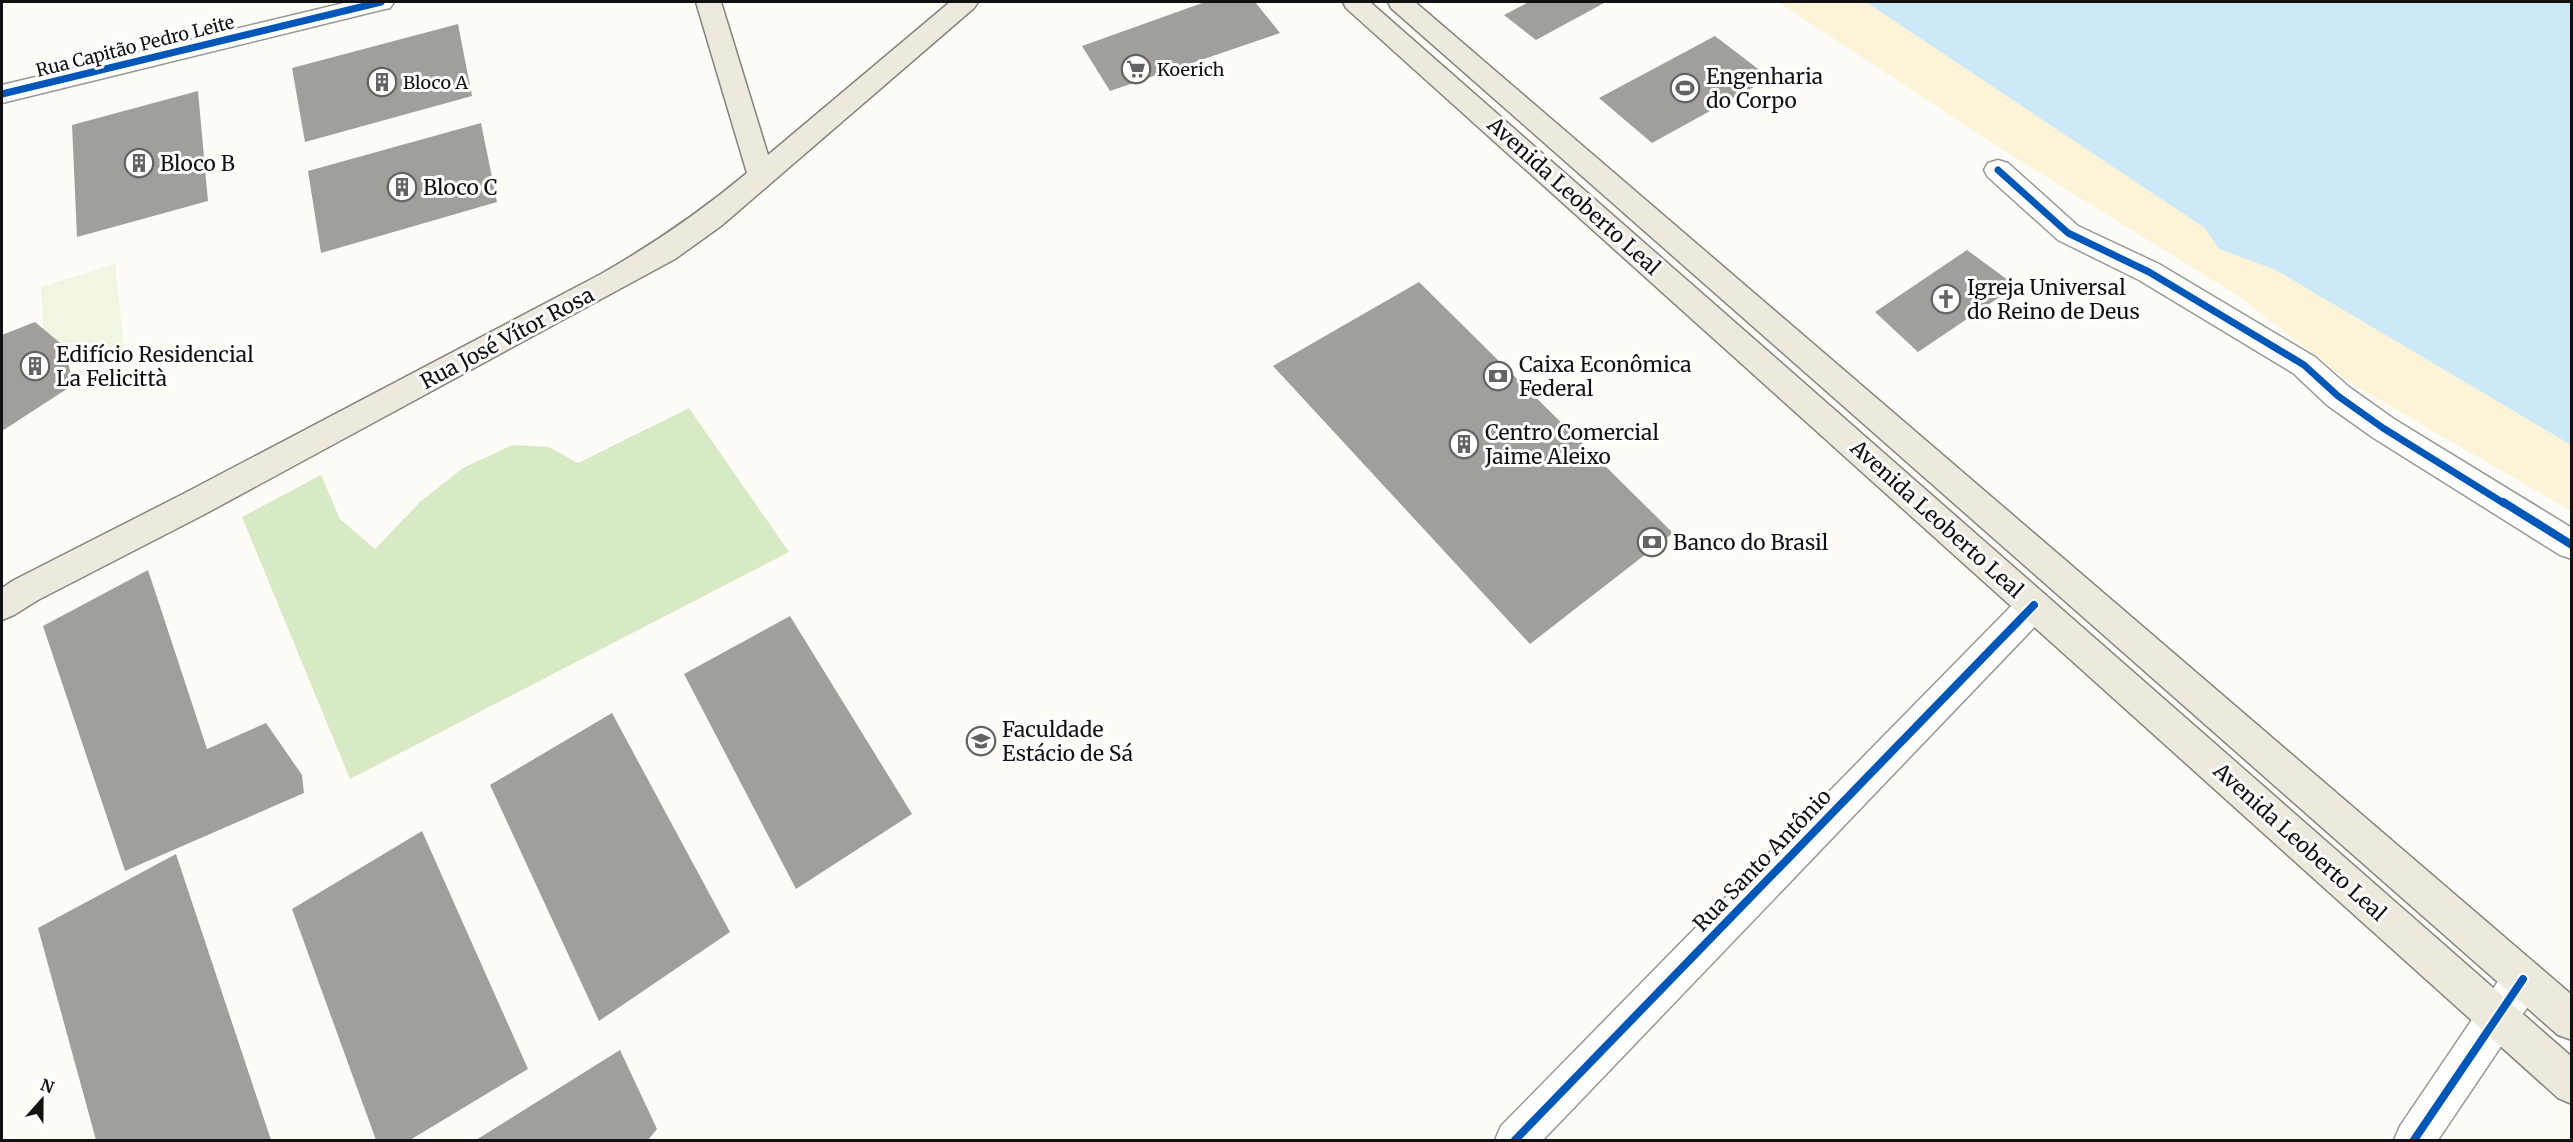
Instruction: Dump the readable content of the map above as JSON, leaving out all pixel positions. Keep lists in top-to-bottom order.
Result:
{
  "streets": {
    "main road": ["Avenida Leoberto Leal", "Rua José Vítor Rosa"],
    "street": ["Rua Capitão Pedro Leite", "Rua Santo Antônio"]
  },
  "crossings": [
    ["Avenida Leoberto Leal", "Rua Santo Antônio"]
  ],
  "places": {
    "supermarket": ["Koerich"],
    "building": [
      "Bloco A",
      "Bloco B",
      "Bloco C",
      "Edifício Residencial La Felicittà",
      "Centro Comercial Jaime Aleixo"
    ],
    "sports": ["Engenharia do Corpo"],
    "church": ["Igreja Universal do Reino de Deus"],
    "bank": ["Caixa Econômica Federal", "Banco do Brasil"],
    "school or university": ["Faculdade Estácio de Sá"]
  },
  "north": "top"
}
